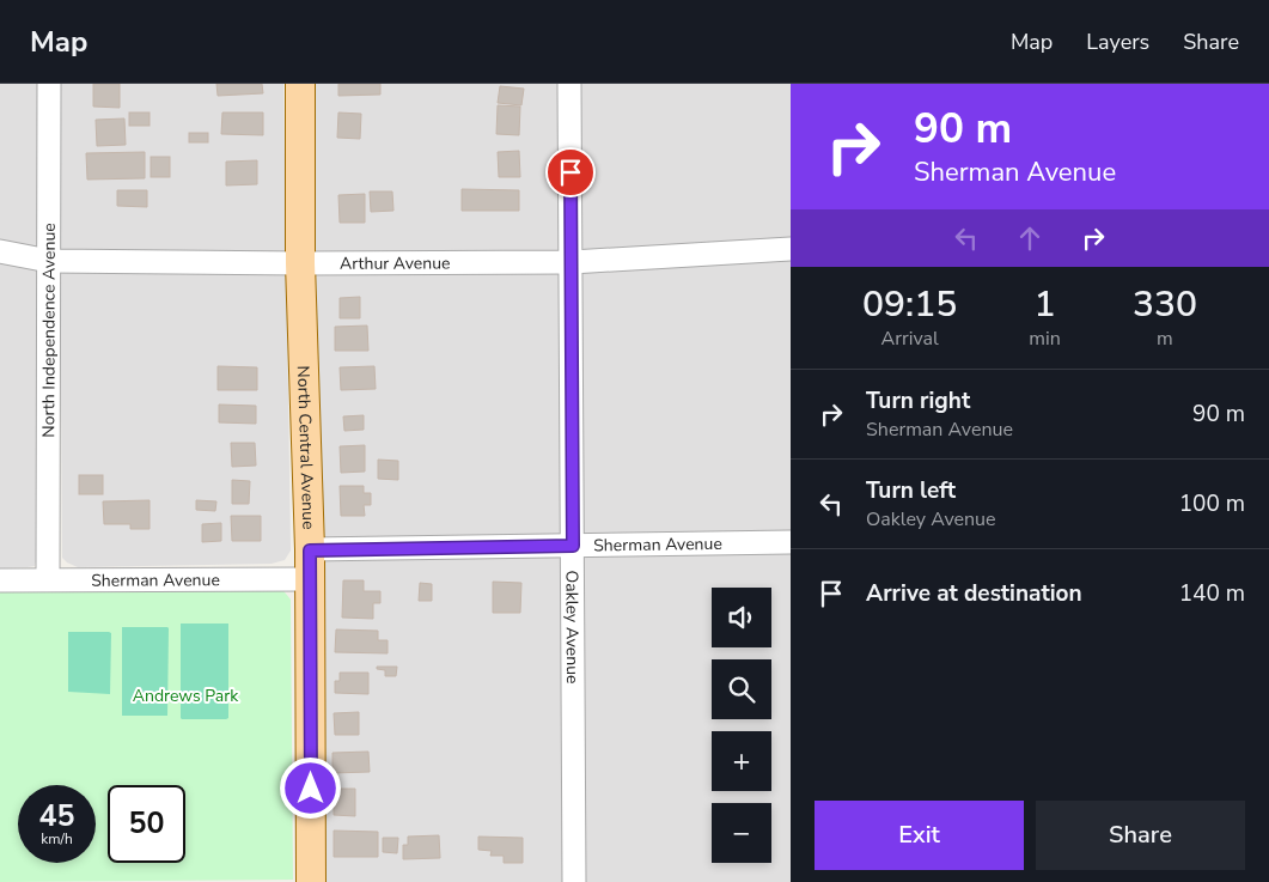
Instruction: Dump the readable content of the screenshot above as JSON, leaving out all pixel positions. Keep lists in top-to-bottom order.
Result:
{
  "streets": {
    "main road": ["North Central Avenue"],
    "street": [
      "Arthur Avenue",
      "North Independence Avenue",
      "Sherman Avenue",
      "Oakley Avenue"
    ]
  },
  "crossings": [
    ["Arthur Avenue", "North Independence Avenue"],
    ["Arthur Avenue", "North Central Avenue"],
    ["Arthur Avenue", "Oakley Avenue"],
    ["North Independence Avenue", "Sherman Avenue"],
    ["North Central Avenue", "Sherman Avenue"],
    ["Sherman Avenue", "Oakley Avenue"]
  ],
  "parks": ["Andrews Park"],
  "page": {
    "header": "Map",
    "nav": ["Map", "Layers", "Share"],
    "turn": ["90 m", "Sherman Avenue"],
    "eta": [
      "09:15",
      "Arrival",
      "1",
      "min",
      "330",
      "m"
    ],
    "list": [
      {
        "name": "Turn right",
        "note": "Sherman Avenue",
        "value": "90 m"
      },
      {
        "name": "Turn left",
        "note": "Oakley Avenue",
        "value": "100 m"
      },
      {
        "name": "Arrive at destination",
        "value": "140 m"
      }
    ],
    "map_buttons": ["+", "−"],
    "speed": "45 km/h",
    "limit": "50",
    "buttons": ["Exit", "Share"]
  }
}
